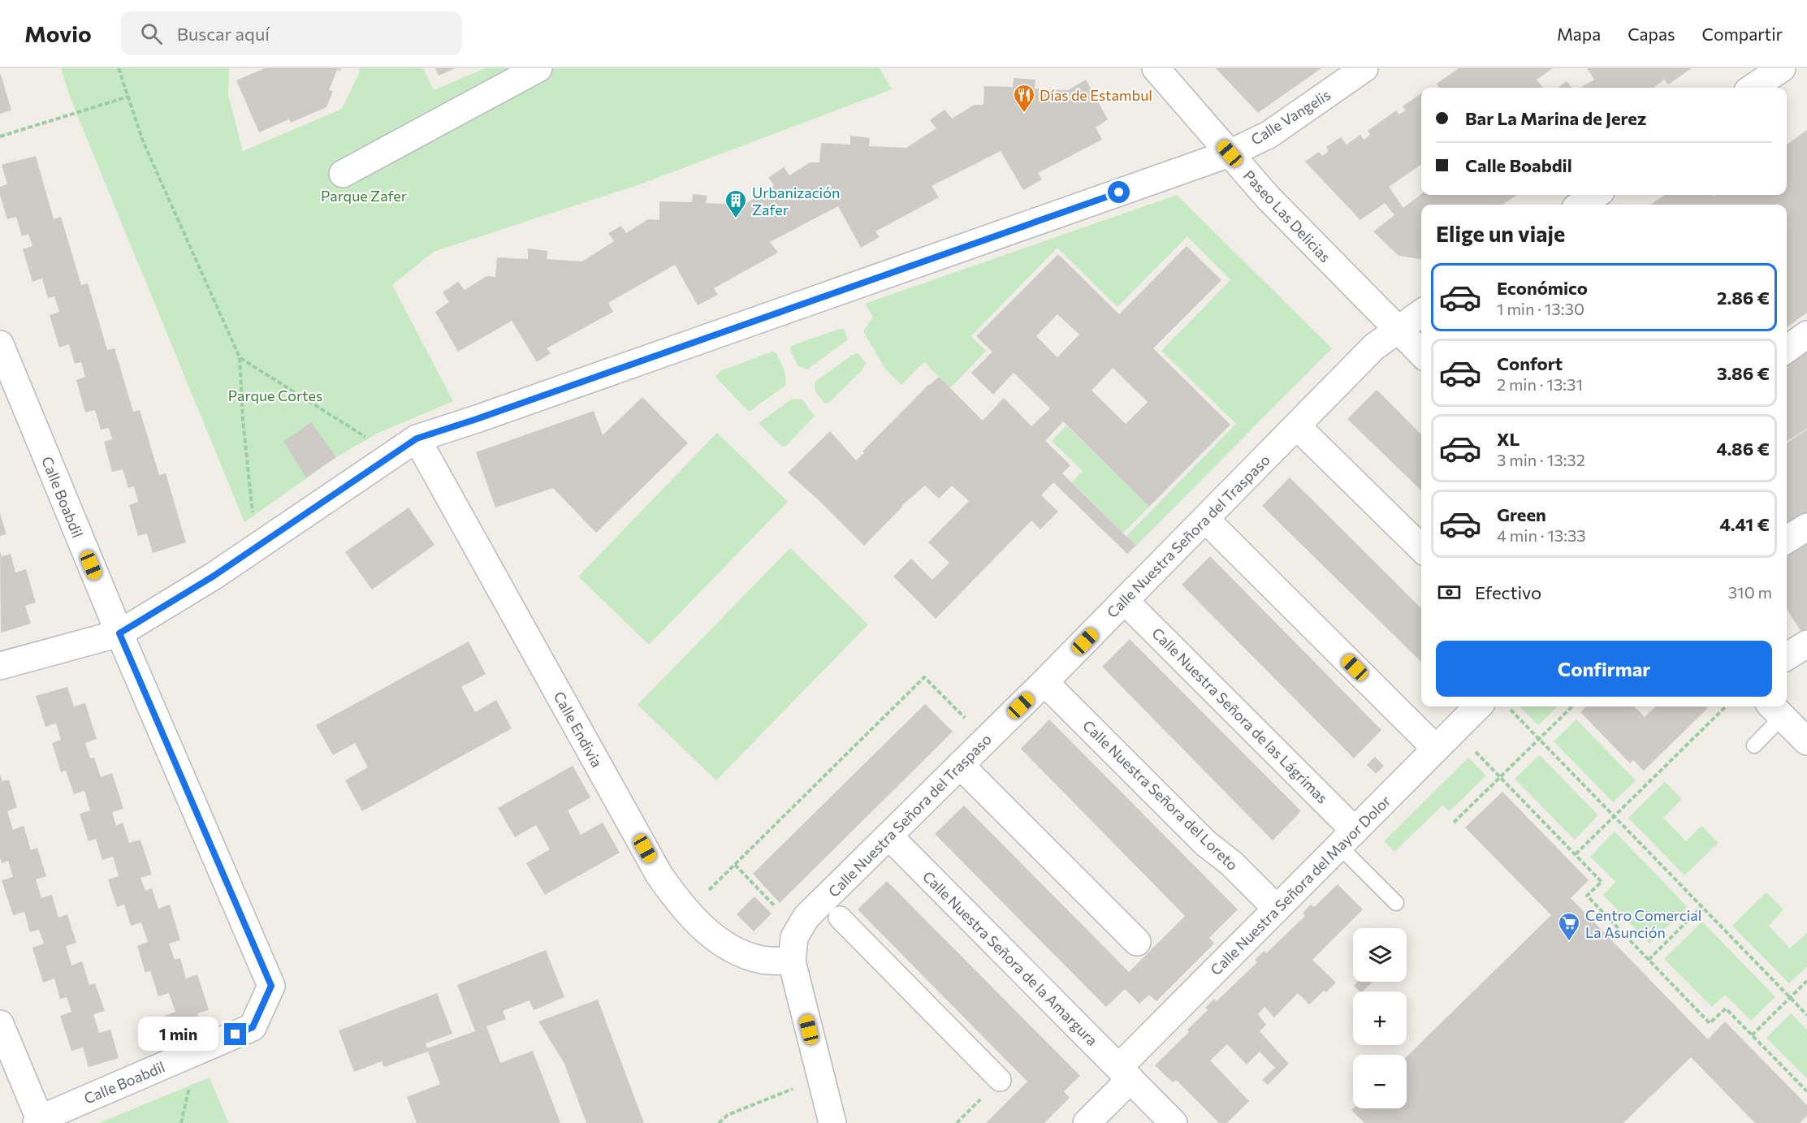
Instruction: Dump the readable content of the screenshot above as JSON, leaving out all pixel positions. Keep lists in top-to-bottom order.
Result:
{
  "streets": {
    "street": [
      "Calle Vangelis",
      "Paseo Las Delicias",
      "Calle Boabdil",
      "Calle Nuestra Señora del Traspaso",
      "Calle Nuestra Señora de las Lágrimas",
      "Calle Endivia",
      "Calle Nuestra Señora del Loreto",
      "Calle Nuestra Señora del Mayor Dolor",
      "Calle Nuestra Señora de la Amargura"
    ]
  },
  "crossings": [
    ["Calle Vangelis", "Paseo Las Delicias"],
    ["Calle Vangelis", "Calle Boabdil"],
    ["Calle Vangelis", "Calle Endivia"],
    ["Paseo Las Delicias", "Calle Nuestra Señora del Traspaso"],
    ["Calle Nuestra Señora del Traspaso", "Calle Nuestra Señora de las Lágrimas"],
    ["Calle Nuestra Señora del Traspaso", "Calle Endivia"],
    ["Calle Nuestra Señora del Traspaso", "Calle Nuestra Señora del Loreto"],
    ["Calle Nuestra Señora del Traspaso", "Calle Nuestra Señora de la Amargura"],
    ["Calle Nuestra Señora de las Lágrimas", "Calle Nuestra Señora del Mayor Dolor"],
    ["Calle Nuestra Señora del Loreto", "Calle Nuestra Señora del Mayor Dolor"],
    ["Calle Nuestra Señora del Mayor Dolor", "Calle Nuestra Señora de la Amargura"]
  ],
  "parks": ["Parque Zafer", "Parque Cortes"],
  "places": {
    "restaurant": ["Días de Estambul"],
    "building": ["Urbanización Zafer"],
    "supermarket": ["Centro Comercial La Asunción"]
  },
  "page": {
    "header": "Movio",
    "search": "Buscar aquí",
    "nav": ["Mapa", "Capas", "Compartir"],
    "banner": ["Bar La Marina de Jerez", "Calle Boabdil"],
    "heading": "Elige un viaje",
    "list": [
      {
        "name": "Económico",
        "note": "1 min · 13:30",
        "value": "2.86 €"
      },
      {
        "name": "Confort",
        "note": "2 min · 13:31",
        "value": "3.86 €"
      },
      {
        "name": "XL",
        "note": "3 min · 13:32",
        "value": "4.86 €"
      },
      {
        "name": "Green",
        "note": "4 min · 13:33",
        "value": "4.41 €"
      }
    ],
    "pay": ["Efectivo", "310 m"],
    "buttons": "Confirmar",
    "map_buttons": ["+", "−"],
    "bubble": "1 min"
  }
}
